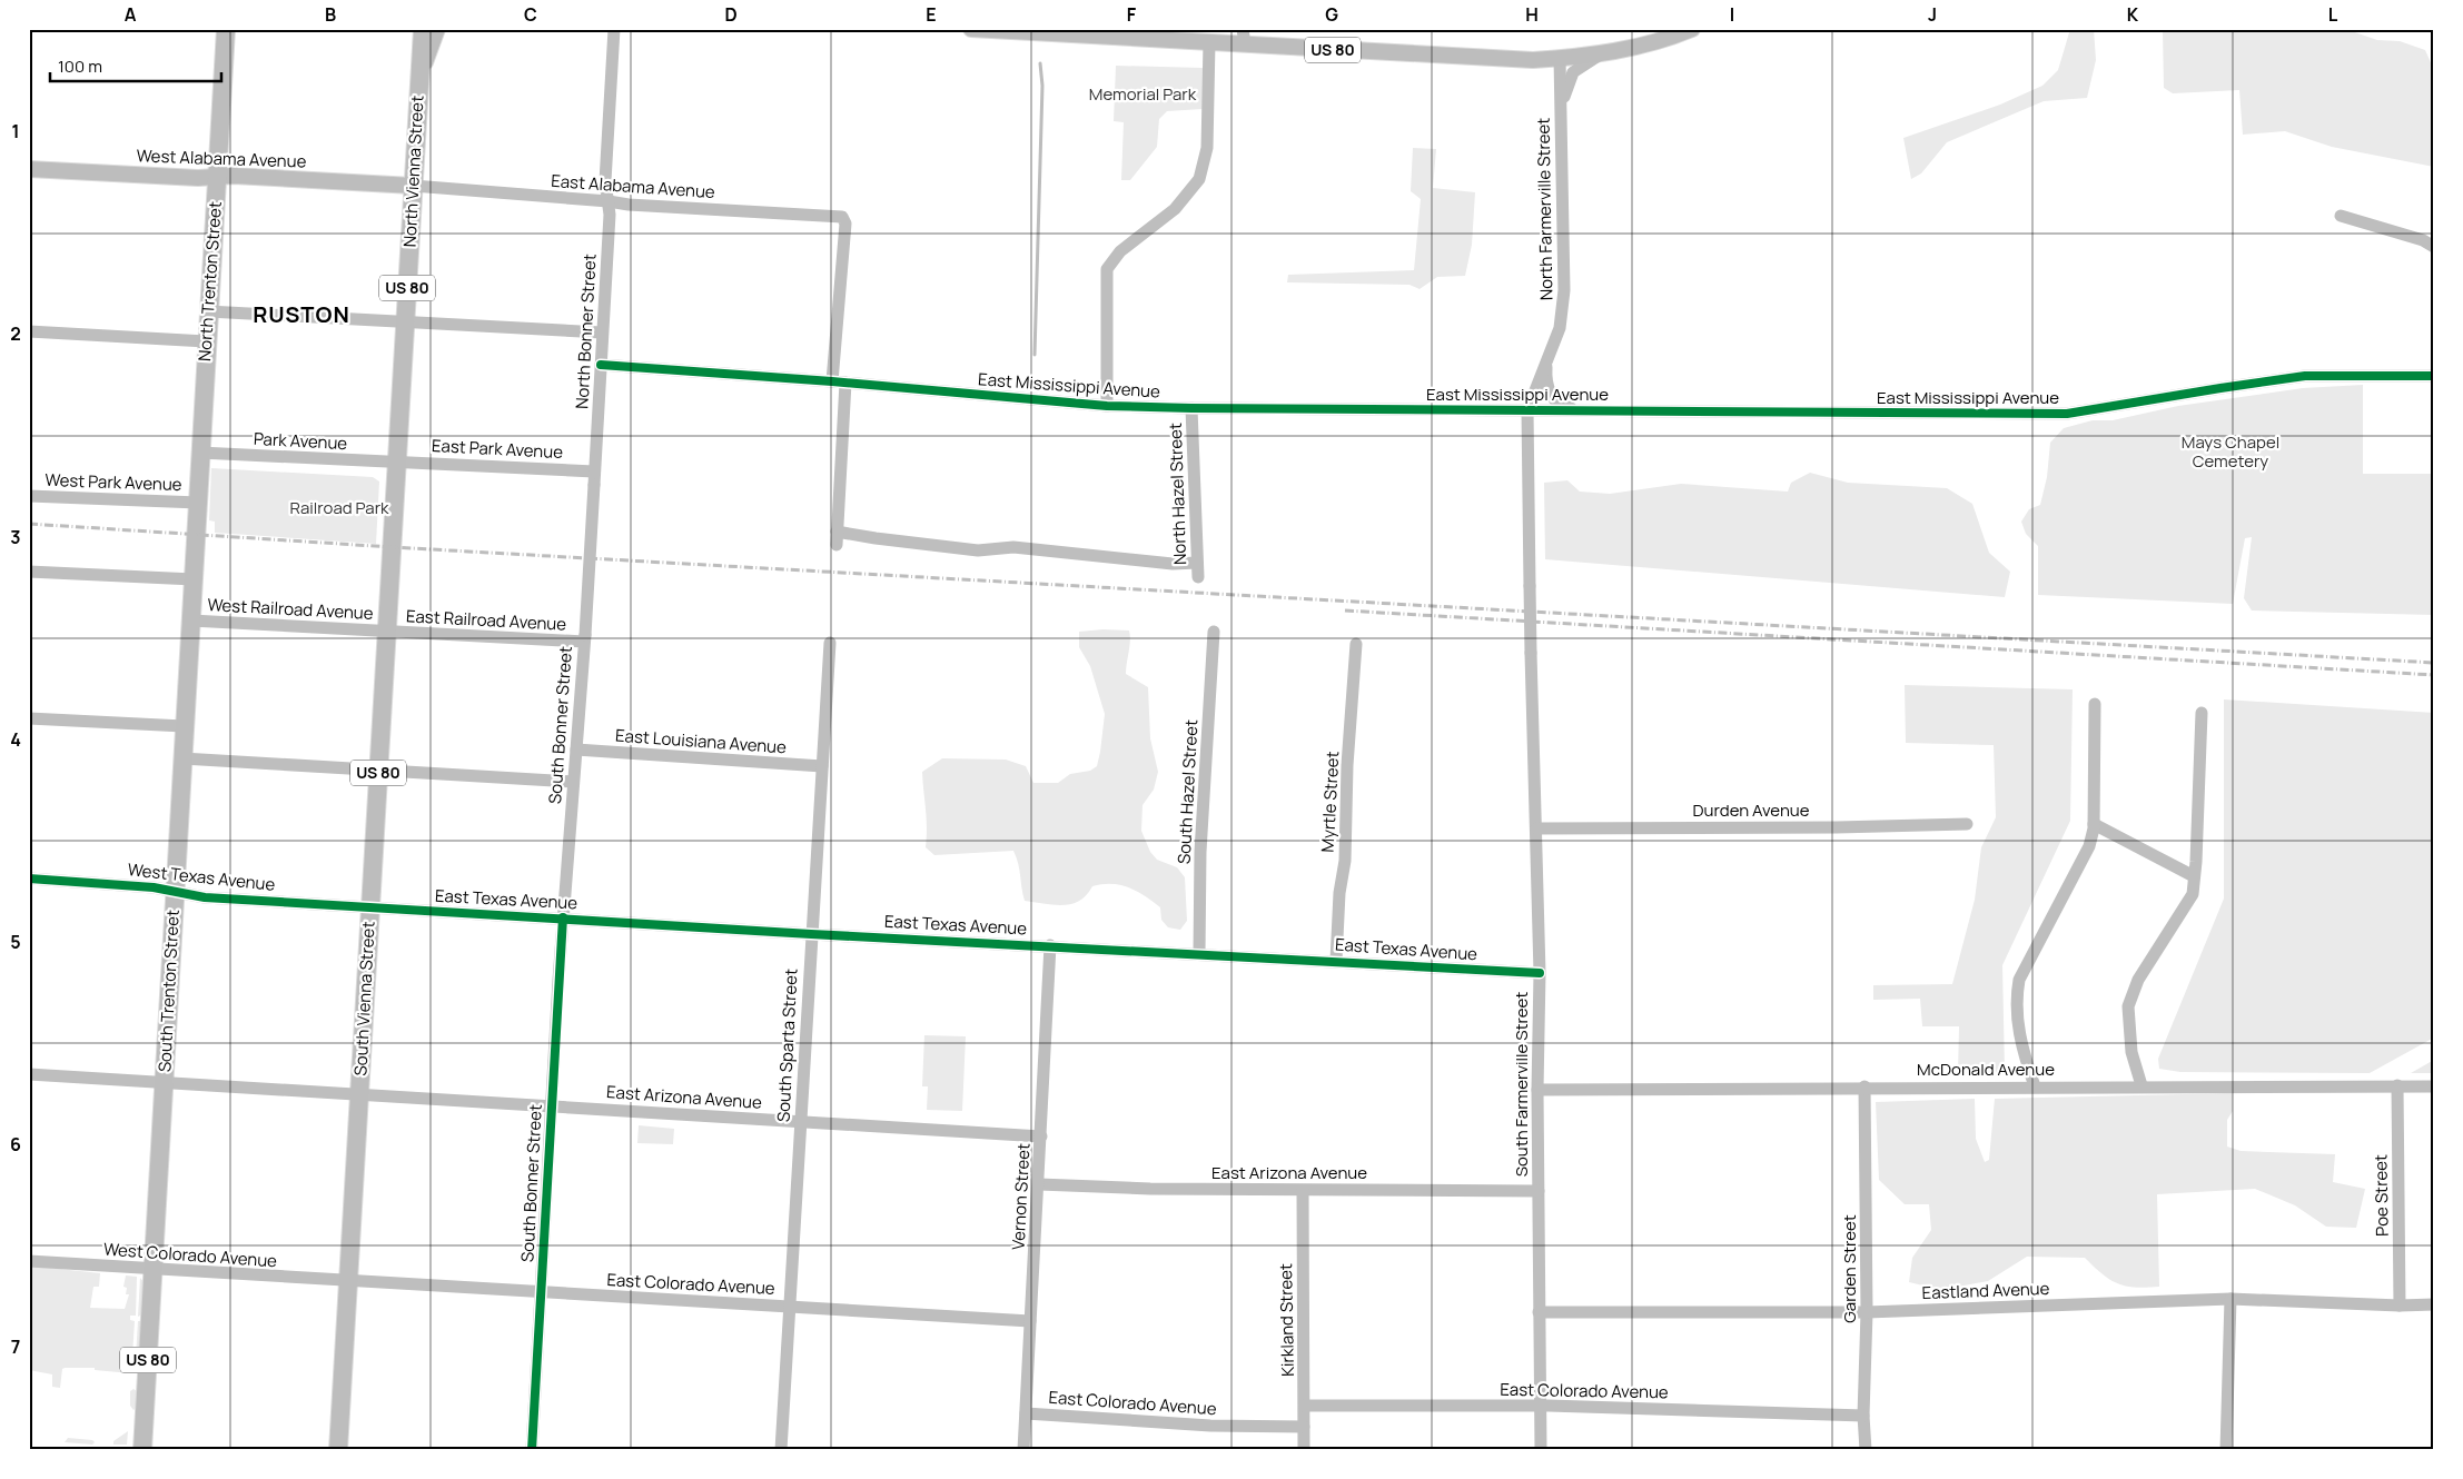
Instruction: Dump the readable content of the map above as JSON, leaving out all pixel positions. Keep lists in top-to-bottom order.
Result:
{
  "streets": {
    "highway": [
      "US 80",
      "North Vienna Street",
      "North Trenton Street",
      "South Trenton Street",
      "South Vienna Street"
    ],
    "main road": ["West Alabama Avenue"],
    "street": [
      "East Alabama Avenue",
      "North Farmerville Street",
      "North Bonner Street",
      "East Mississippi Avenue",
      "Park Avenue",
      "East Park Avenue",
      "West Park Avenue",
      "North Hazel Street",
      "West Railroad Avenue",
      "East Railroad Avenue",
      "South Bonner Street",
      "East Louisiana Avenue",
      "South Hazel Street",
      "Myrtle Street",
      "Durden Avenue",
      "West Texas Avenue",
      "East Texas Avenue",
      "South Sparta Street",
      "McDonald Avenue",
      "South Farmerville Street",
      "East Arizona Avenue",
      "Poe Street",
      "Vernon Street",
      "West Colorado Avenue",
      "Garden Street",
      "East Colorado Avenue",
      "Eastland Avenue",
      "Kirkland Street"
    ]
  },
  "crossings": [
    ["US 80", "North Farmerville Street"],
    ["West Alabama Avenue", "North Vienna Street"],
    ["West Alabama Avenue", "East Alabama Avenue"],
    ["West Alabama Avenue", "North Trenton Street"],
    ["North Vienna Street", "East Alabama Avenue"],
    ["North Vienna Street", "Park Avenue"],
    ["North Vienna Street", "East Park Avenue"],
    ["North Vienna Street", "South Vienna Street"],
    ["East Alabama Avenue", "North Bonner Street"],
    ["East Alabama Avenue", "East Mississippi Avenue"],
    ["North Farmerville Street", "East Mississippi Avenue"],
    ["North Farmerville Street", "South Farmerville Street"],
    ["North Trenton Street", "Park Avenue"],
    ["North Trenton Street", "West Park Avenue"],
    ["North Trenton Street", "South Trenton Street"],
    ["North Bonner Street", "East Mississippi Avenue"],
    ["North Bonner Street", "East Park Avenue"],
    ["North Bonner Street", "East Railroad Avenue"],
    ["North Bonner Street", "South Bonner Street"],
    ["East Mississippi Avenue", "North Hazel Street"],
    ["Park Avenue", "East Park Avenue"],
    ["West Railroad Avenue", "East Railroad Avenue"],
    ["West Railroad Avenue", "South Trenton Street"],
    ["West Railroad Avenue", "South Vienna Street"],
    ["East Railroad Avenue", "South Bonner Street"],
    ["East Railroad Avenue", "South Vienna Street"],
    ["South Bonner Street", "East Louisiana Avenue"],
    ["South Bonner Street", "East Texas Avenue"],
    ["South Bonner Street", "East Arizona Avenue"],
    ["South Bonner Street", "East Colorado Avenue"],
    ["East Louisiana Avenue", "South Sparta Street"],
    ["South Hazel Street", "East Texas Avenue"],
    ["Myrtle Street", "East Texas Avenue"],
    ["Durden Avenue", "South Farmerville Street"],
    ["West Texas Avenue", "East Texas Avenue"],
    ["West Texas Avenue", "South Trenton Street"],
    ["West Texas Avenue", "South Vienna Street"],
    ["East Texas Avenue", "South Vienna Street"],
    ["East Texas Avenue", "South Sparta Street"],
    ["East Texas Avenue", "South Farmerville Street"],
    ["East Texas Avenue", "Vernon Street"],
    ["South Trenton Street", "East Arizona Avenue"],
    ["South Trenton Street", "West Colorado Avenue"],
    ["South Vienna Street", "East Arizona Avenue"],
    ["South Vienna Street", "West Colorado Avenue"],
    ["South Vienna Street", "East Colorado Avenue"],
    ["South Sparta Street", "East Arizona Avenue"],
    ["South Sparta Street", "East Colorado Avenue"],
    ["McDonald Avenue", "South Farmerville Street"],
    ["McDonald Avenue", "Poe Street"],
    ["McDonald Avenue", "Garden Street"],
    ["South Farmerville Street", "East Arizona Avenue"],
    ["South Farmerville Street", "East Colorado Avenue"],
    ["South Farmerville Street", "Eastland Avenue"],
    ["East Arizona Avenue", "Vernon Street"],
    ["East Arizona Avenue", "Kirkland Street"],
    ["Poe Street", "Eastland Avenue"],
    ["Vernon Street", "East Colorado Avenue"],
    ["West Colorado Avenue", "East Colorado Avenue"],
    ["Garden Street", "East Colorado Avenue"],
    ["Garden Street", "Eastland Avenue"],
    ["East Colorado Avenue", "Kirkland Street"]
  ],
  "districts": ["RUSTON"],
  "parks": ["Memorial Park", "Mays Chapel Cemetery", "Railroad Park"],
  "scale_bar": "100 m",
  "grid": {
    "columns": [
      "A",
      "B",
      "C",
      "D",
      "E",
      "F",
      "G",
      "H",
      "I",
      "J",
      "K",
      "L"
    ],
    "rows": [
      "1",
      "2",
      "3",
      "4",
      "5",
      "6",
      "7"
    ]
  }
}
